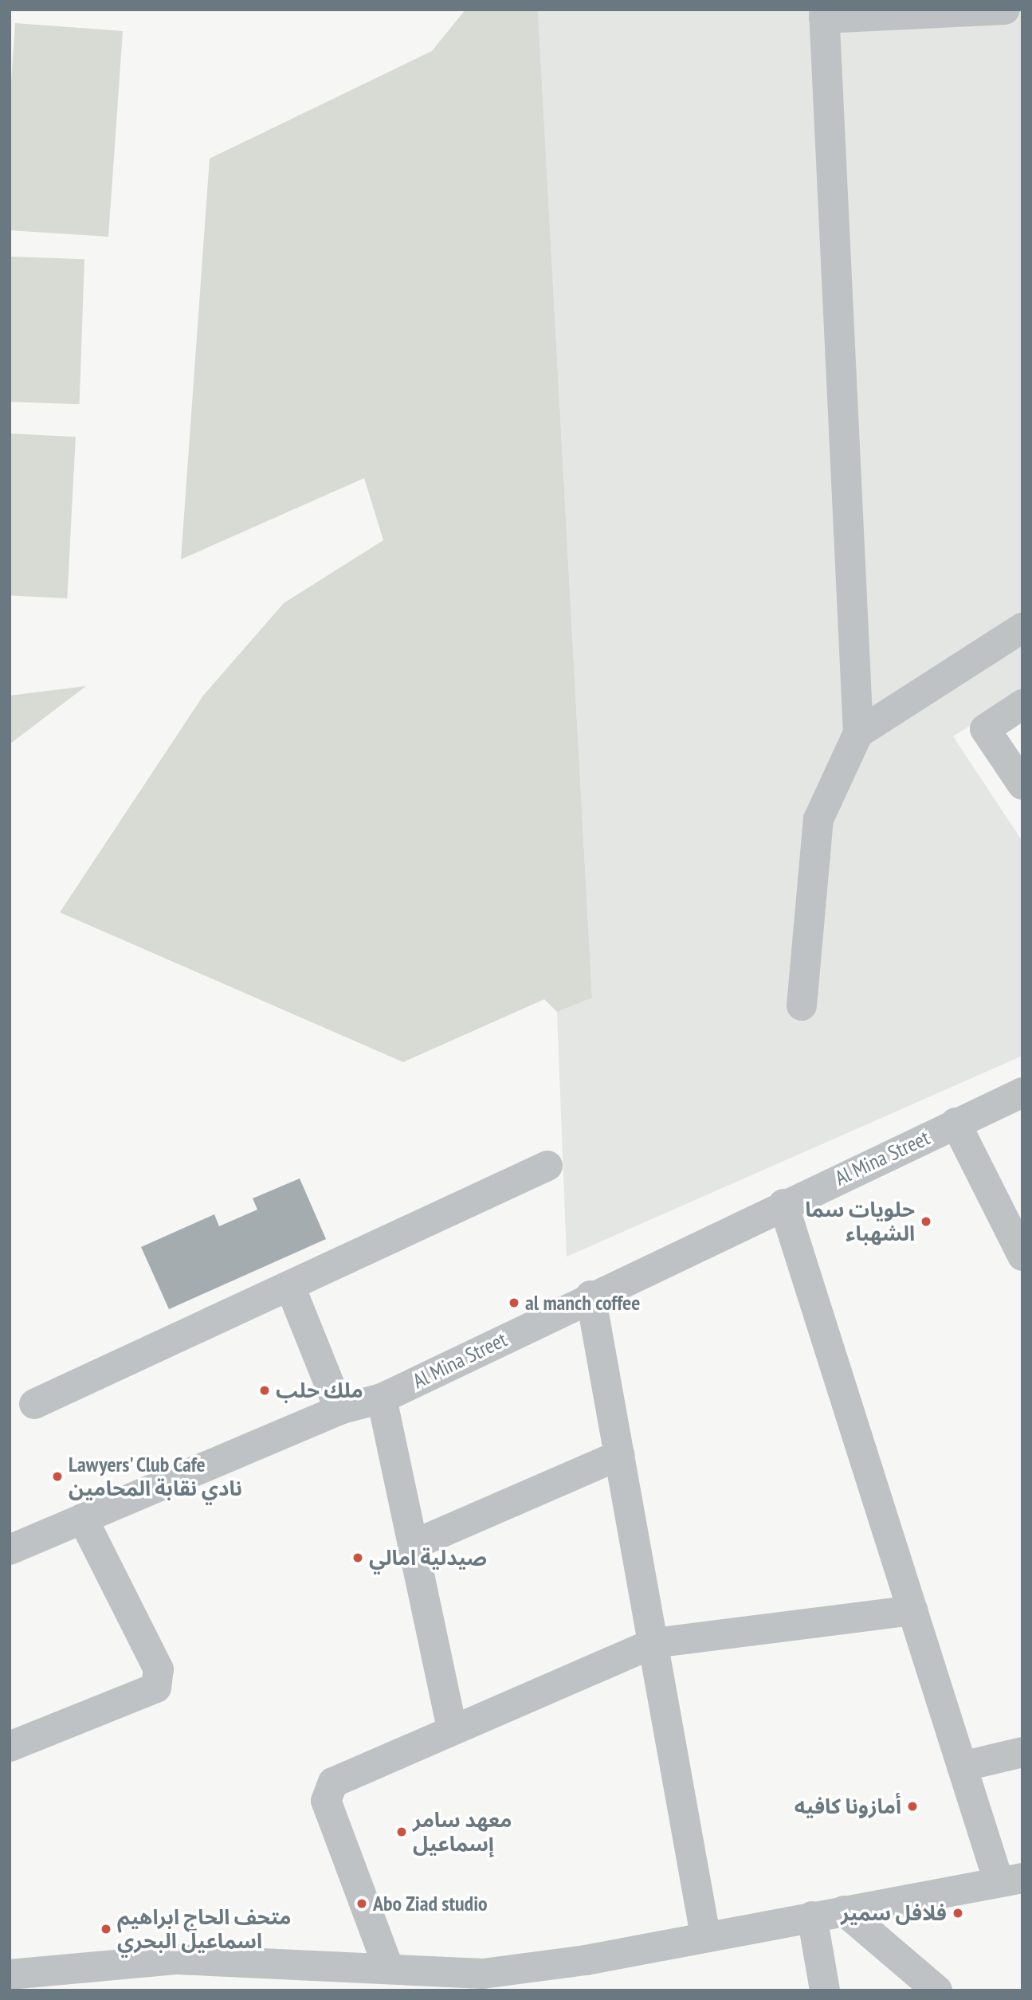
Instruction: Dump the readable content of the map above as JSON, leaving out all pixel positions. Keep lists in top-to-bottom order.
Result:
{
  "streets": {
    "street": ["Al Mina Street"]
  },
  "places": [
    "حلويات سما الشهباء",
    "al manch coffee",
    "ملك حلب",
    "Lawyers' Club Cafe نادي نقابة المحامين",
    "صيدلية امالي",
    "أمازونا كافيه",
    "معهد سامر إسماعيل",
    "Abo Ziad studio",
    "فلافل سمير",
    "متحف الحاج ابراهيم اسماعيل البحري"
  ]
}
